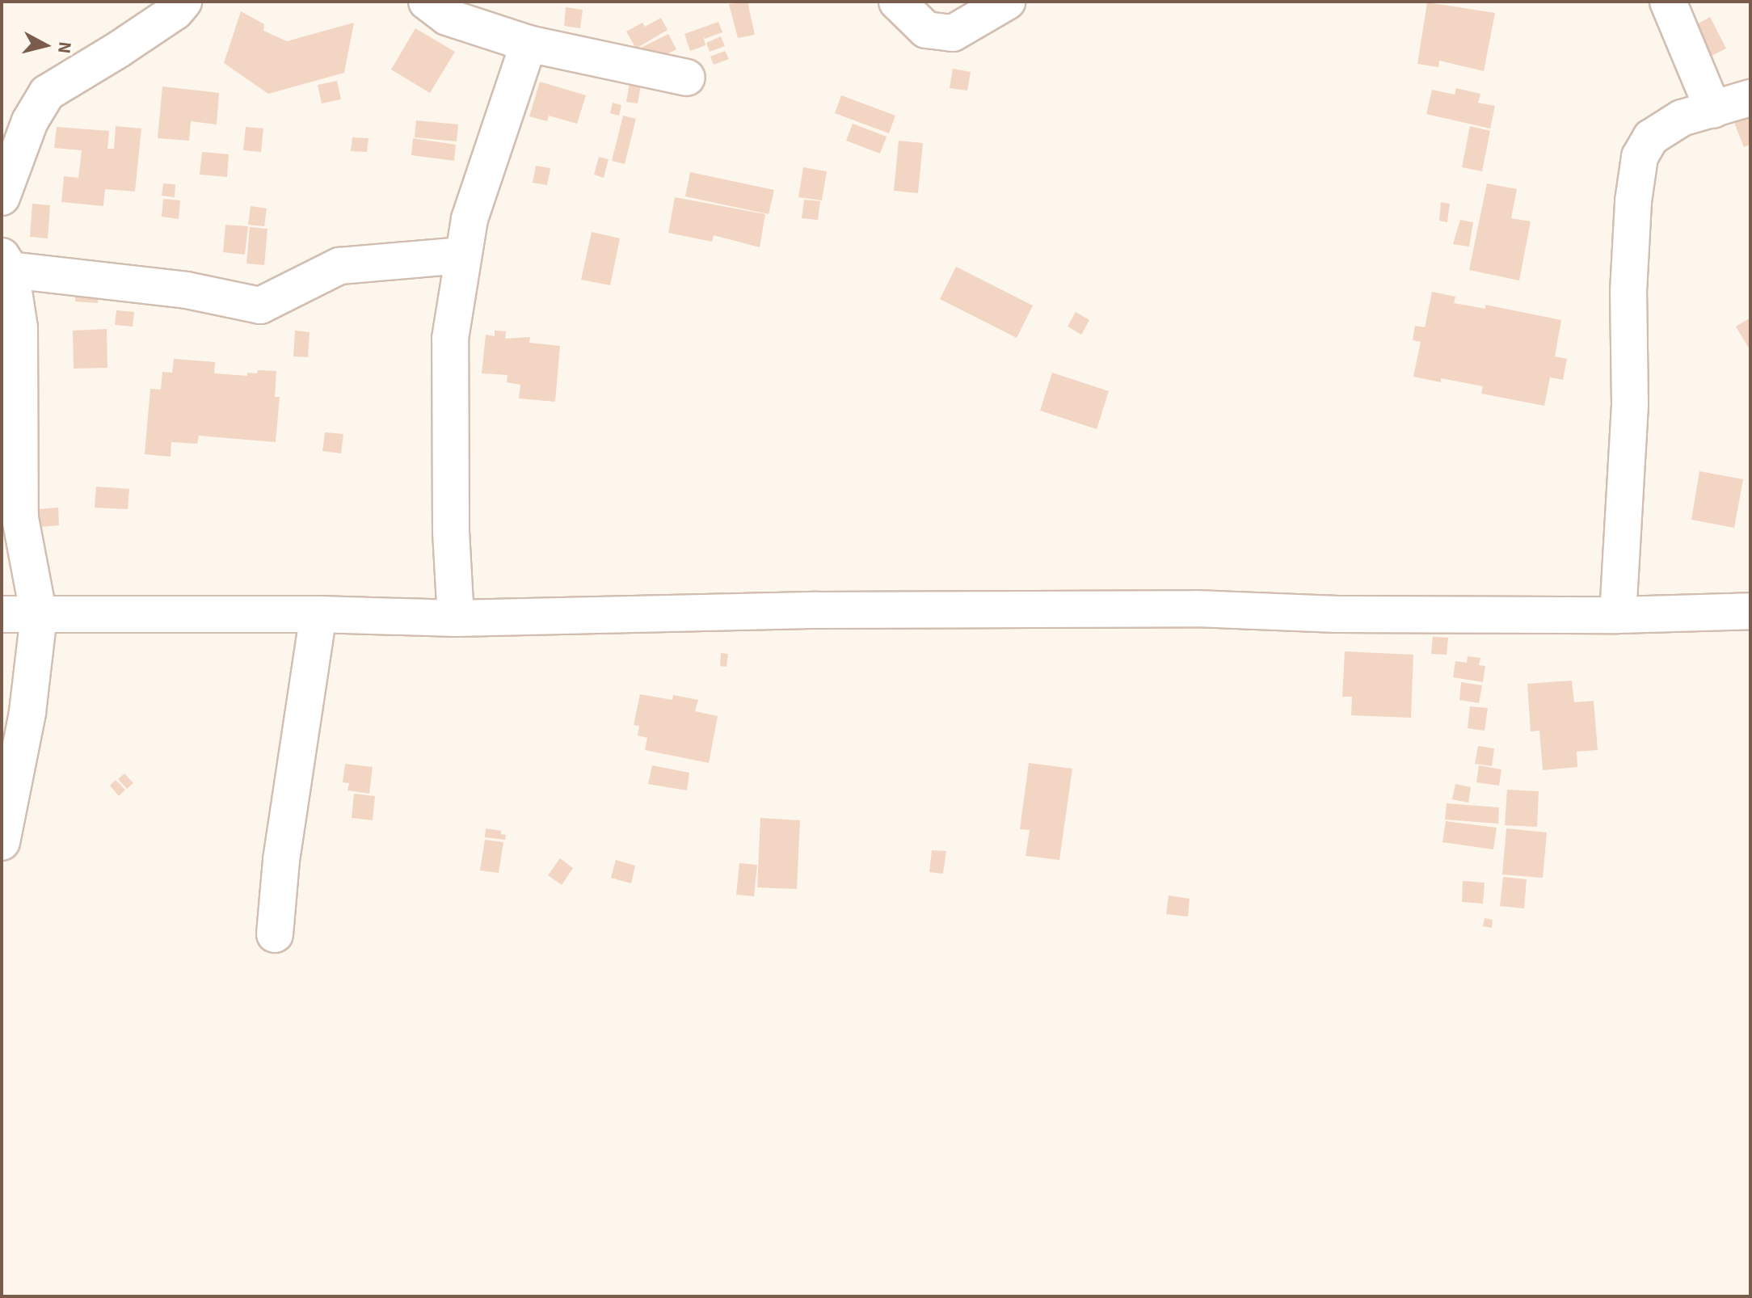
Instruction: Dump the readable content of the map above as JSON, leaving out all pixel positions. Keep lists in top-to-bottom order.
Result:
{
  "north": "right"
}
